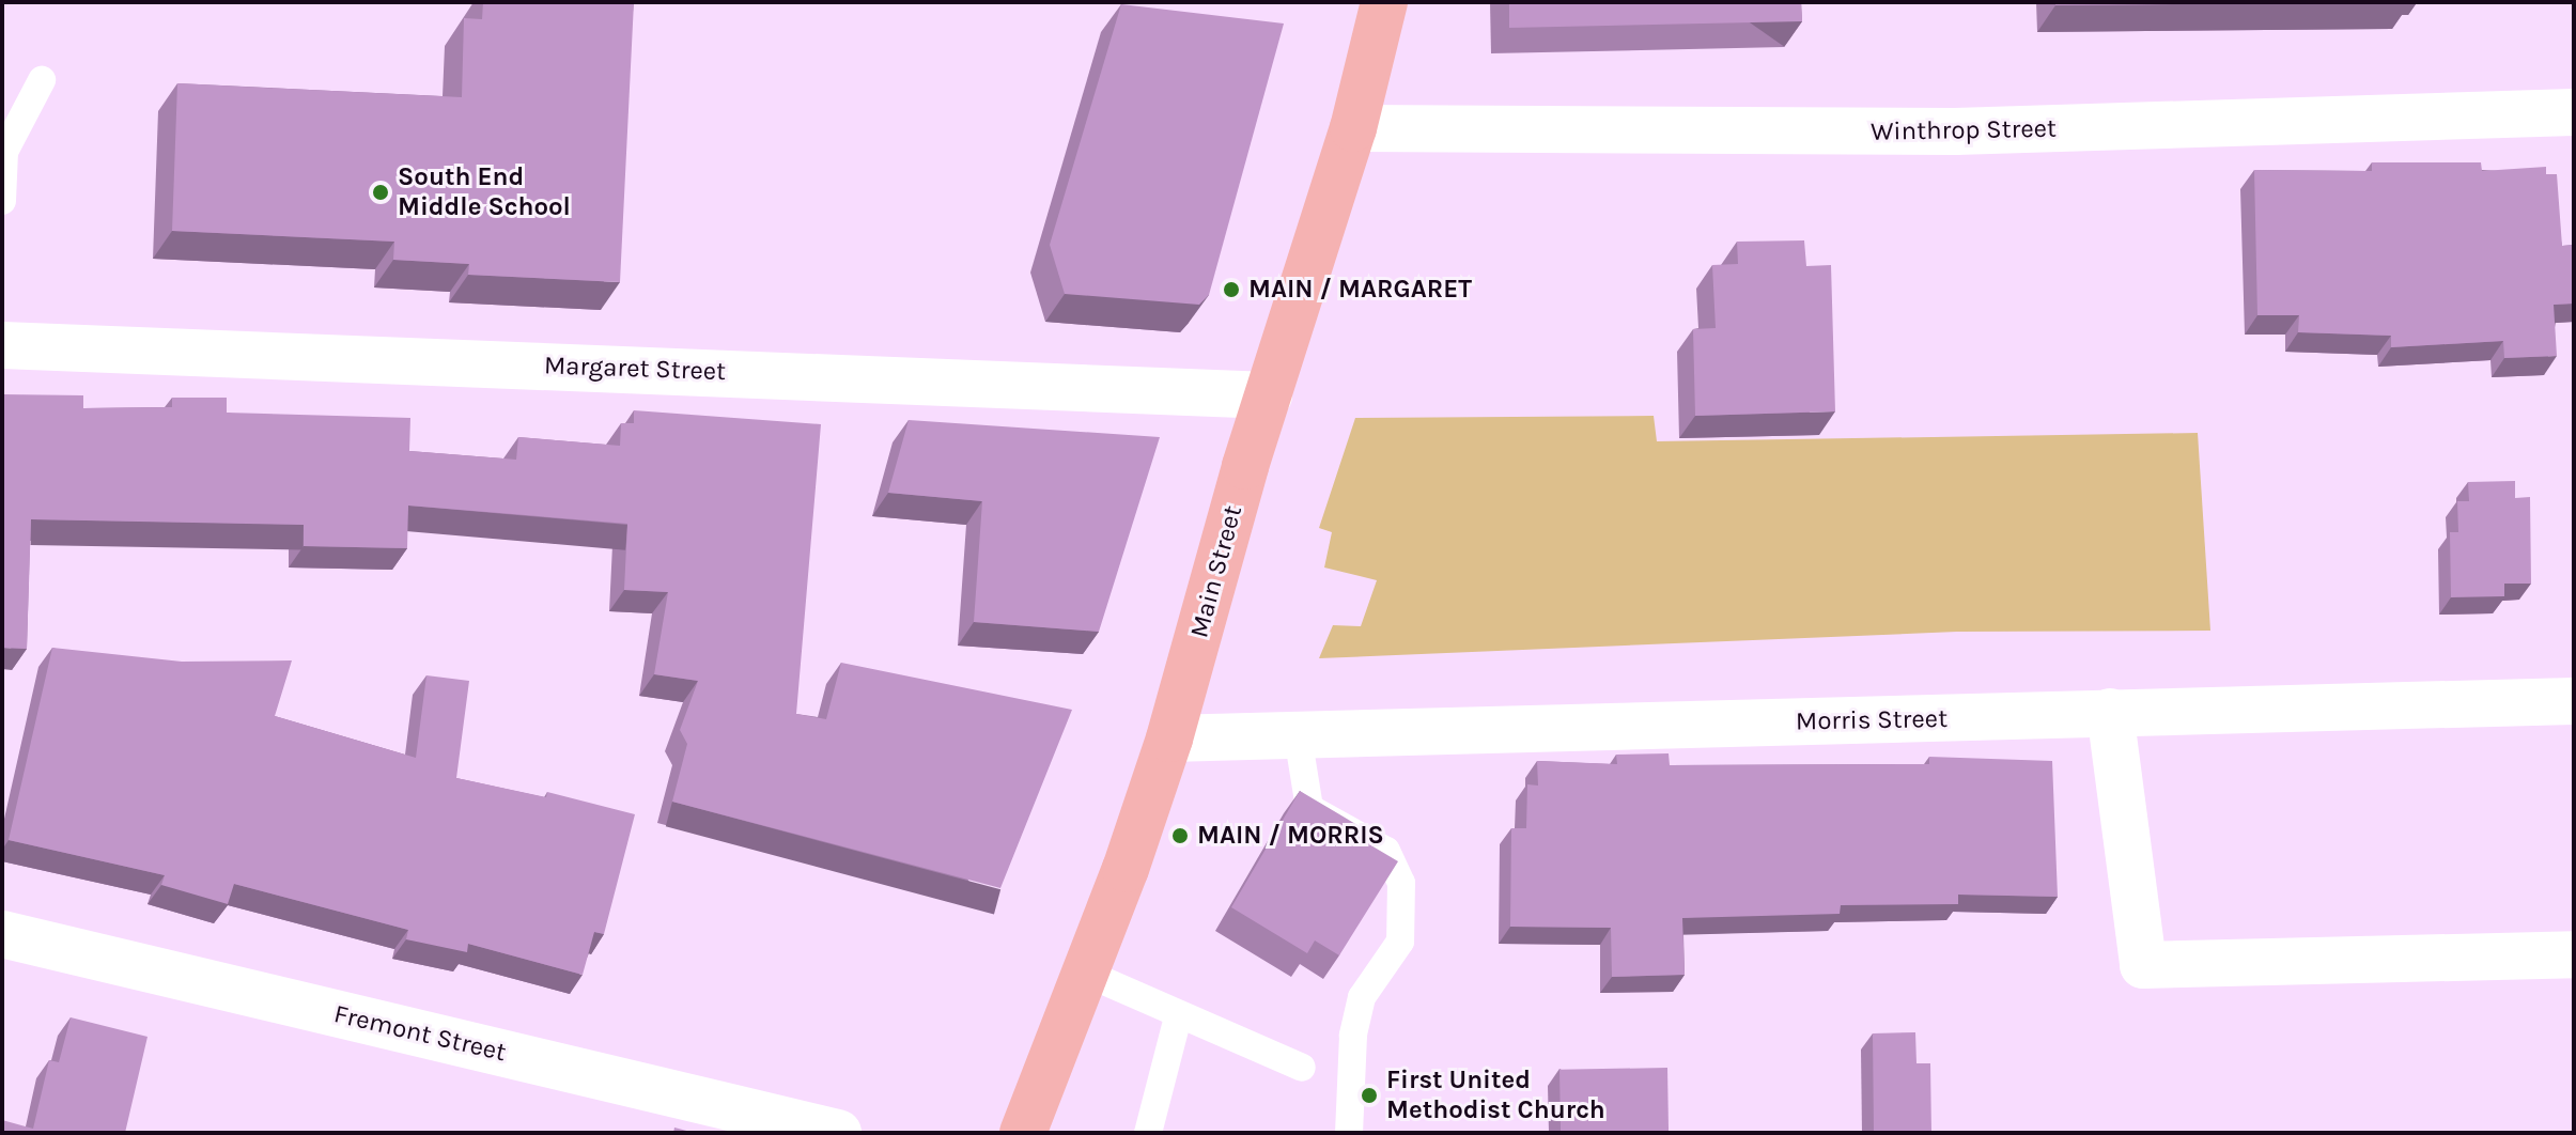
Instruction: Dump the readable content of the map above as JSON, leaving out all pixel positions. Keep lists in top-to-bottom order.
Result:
{
  "streets": {
    "main road": ["Main Street"],
    "street": [
      "Winthrop Street",
      "Margaret Street",
      "Morris Street",
      "Fremont Street"
    ]
  },
  "crossings": [
    ["Winthrop Street", "Main Street"],
    ["Margaret Street", "Main Street"],
    ["Main Street", "Morris Street"]
  ],
  "places": [
    "South End Middle School",
    "MAIN / MARGARET",
    "MAIN / MORRIS",
    "First United Methodist Church"
  ]
}
